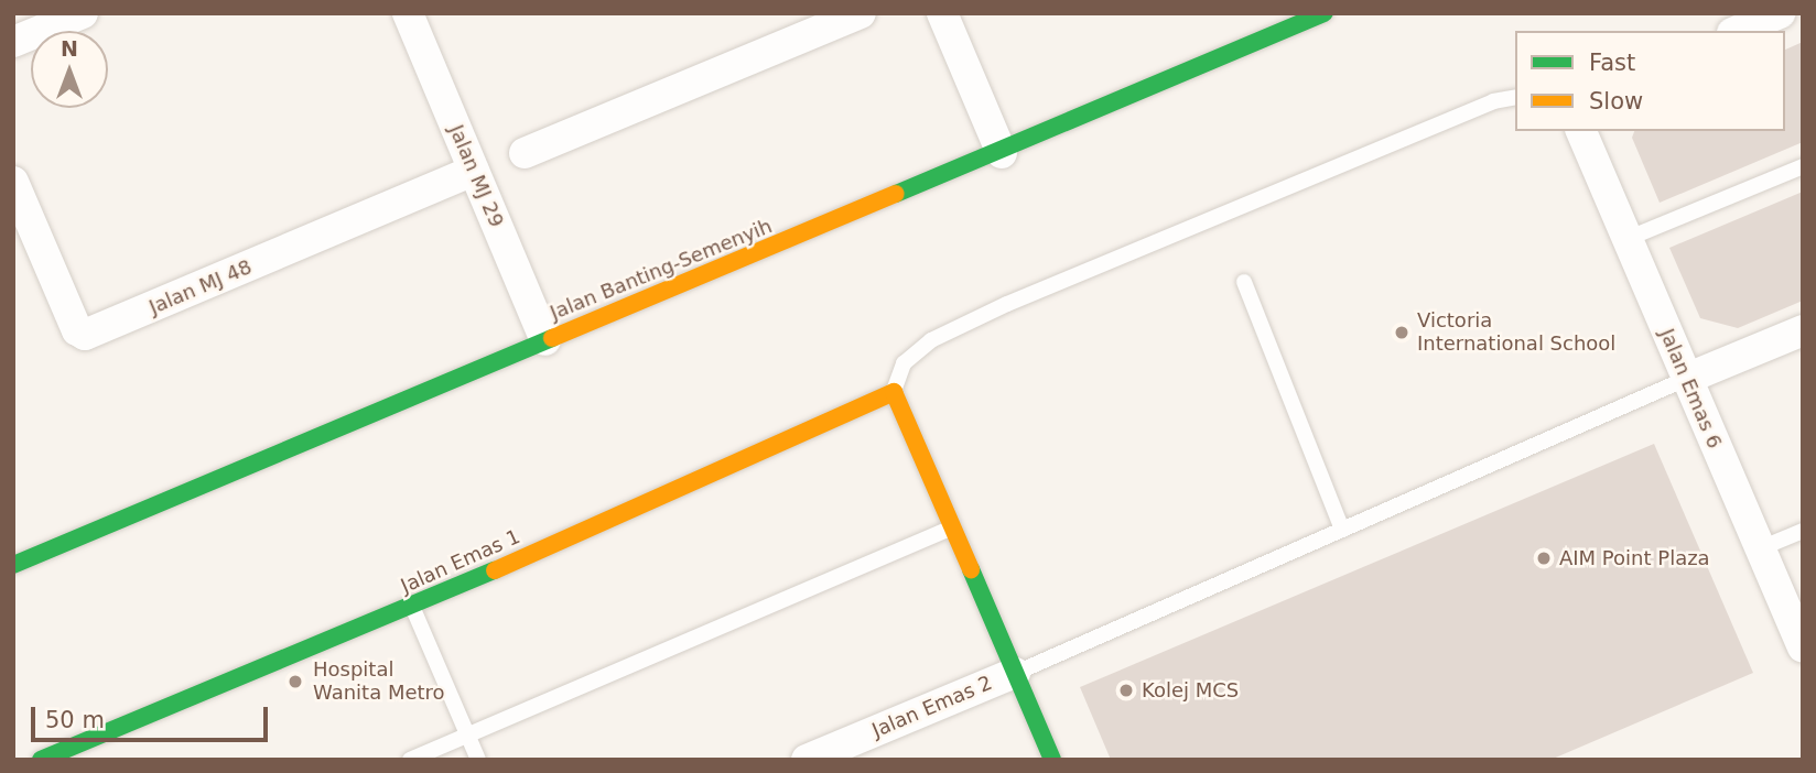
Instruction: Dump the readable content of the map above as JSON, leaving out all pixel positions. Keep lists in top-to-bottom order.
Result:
{
  "streets": {
    "main road": ["Jalan Banting-Semenyih", "Jalan Emas 1"],
    "street": [
      "Jalan MJ 29",
      "Jalan MJ 48",
      "Jalan Emas 6",
      "Jalan Emas 2"
    ]
  },
  "crossings": [
    ["Jalan MJ 29", "Jalan Banting-Semenyih"],
    ["Jalan MJ 29", "Jalan MJ 48"]
  ],
  "places": [
    "Victoria International School",
    "AIM Point Plaza",
    "Hospital Wanita Metro",
    "Kolej MCS"
  ],
  "legend": ["Fast", "Slow"],
  "scale_bar": "50 m",
  "north": "top"
}
